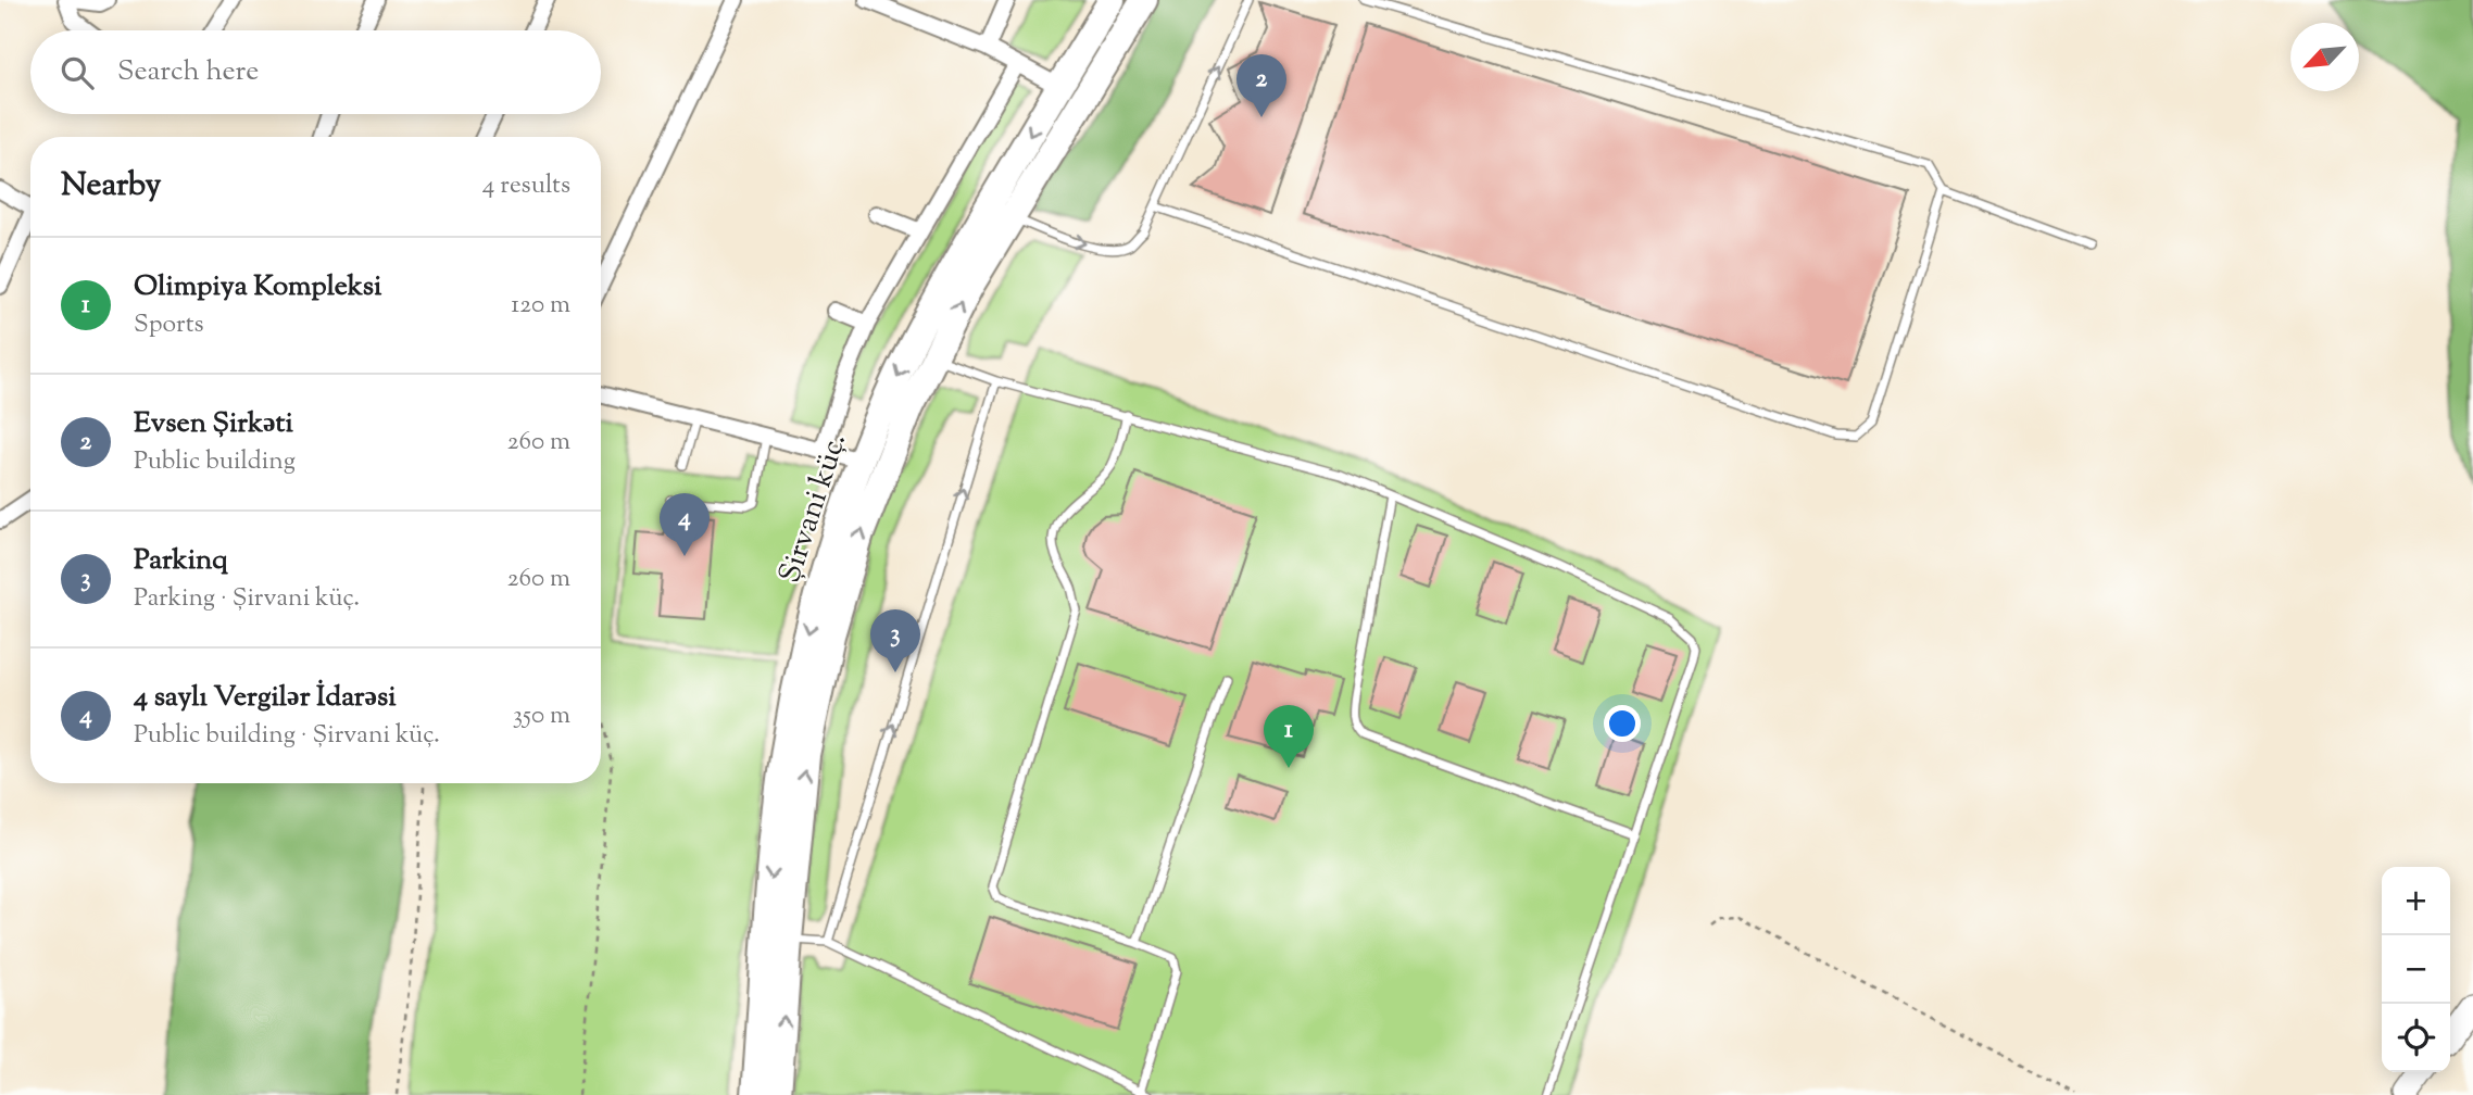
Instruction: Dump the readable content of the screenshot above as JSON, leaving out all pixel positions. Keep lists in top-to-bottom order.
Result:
{
  "streets": {
    "highway": ["Şirvani küç."]
  },
  "north": "bottom left",
  "page": {
    "search": "Search here",
    "pins": [
      "2",
      "4",
      "3",
      "1"
    ],
    "heading": ["Nearby", "4 results"],
    "list": [
      {
        "mark": "1",
        "name": "Olimpiya Kompleksi",
        "note": "Sports",
        "value": "120 m"
      },
      {
        "mark": "2",
        "name": "Evsen Şirkəti",
        "note": "Public building",
        "value": "260 m"
      },
      {
        "mark": "3",
        "name": "Parkinq",
        "note": "Parking · Şirvani küç.",
        "value": "260 m"
      },
      {
        "mark": "4",
        "name": "4 saylı Vergilər İdarəsi",
        "note": "Public building · Şirvani küç.",
        "value": "350 m"
      }
    ],
    "map_buttons": ["+", "−"]
  }
}
